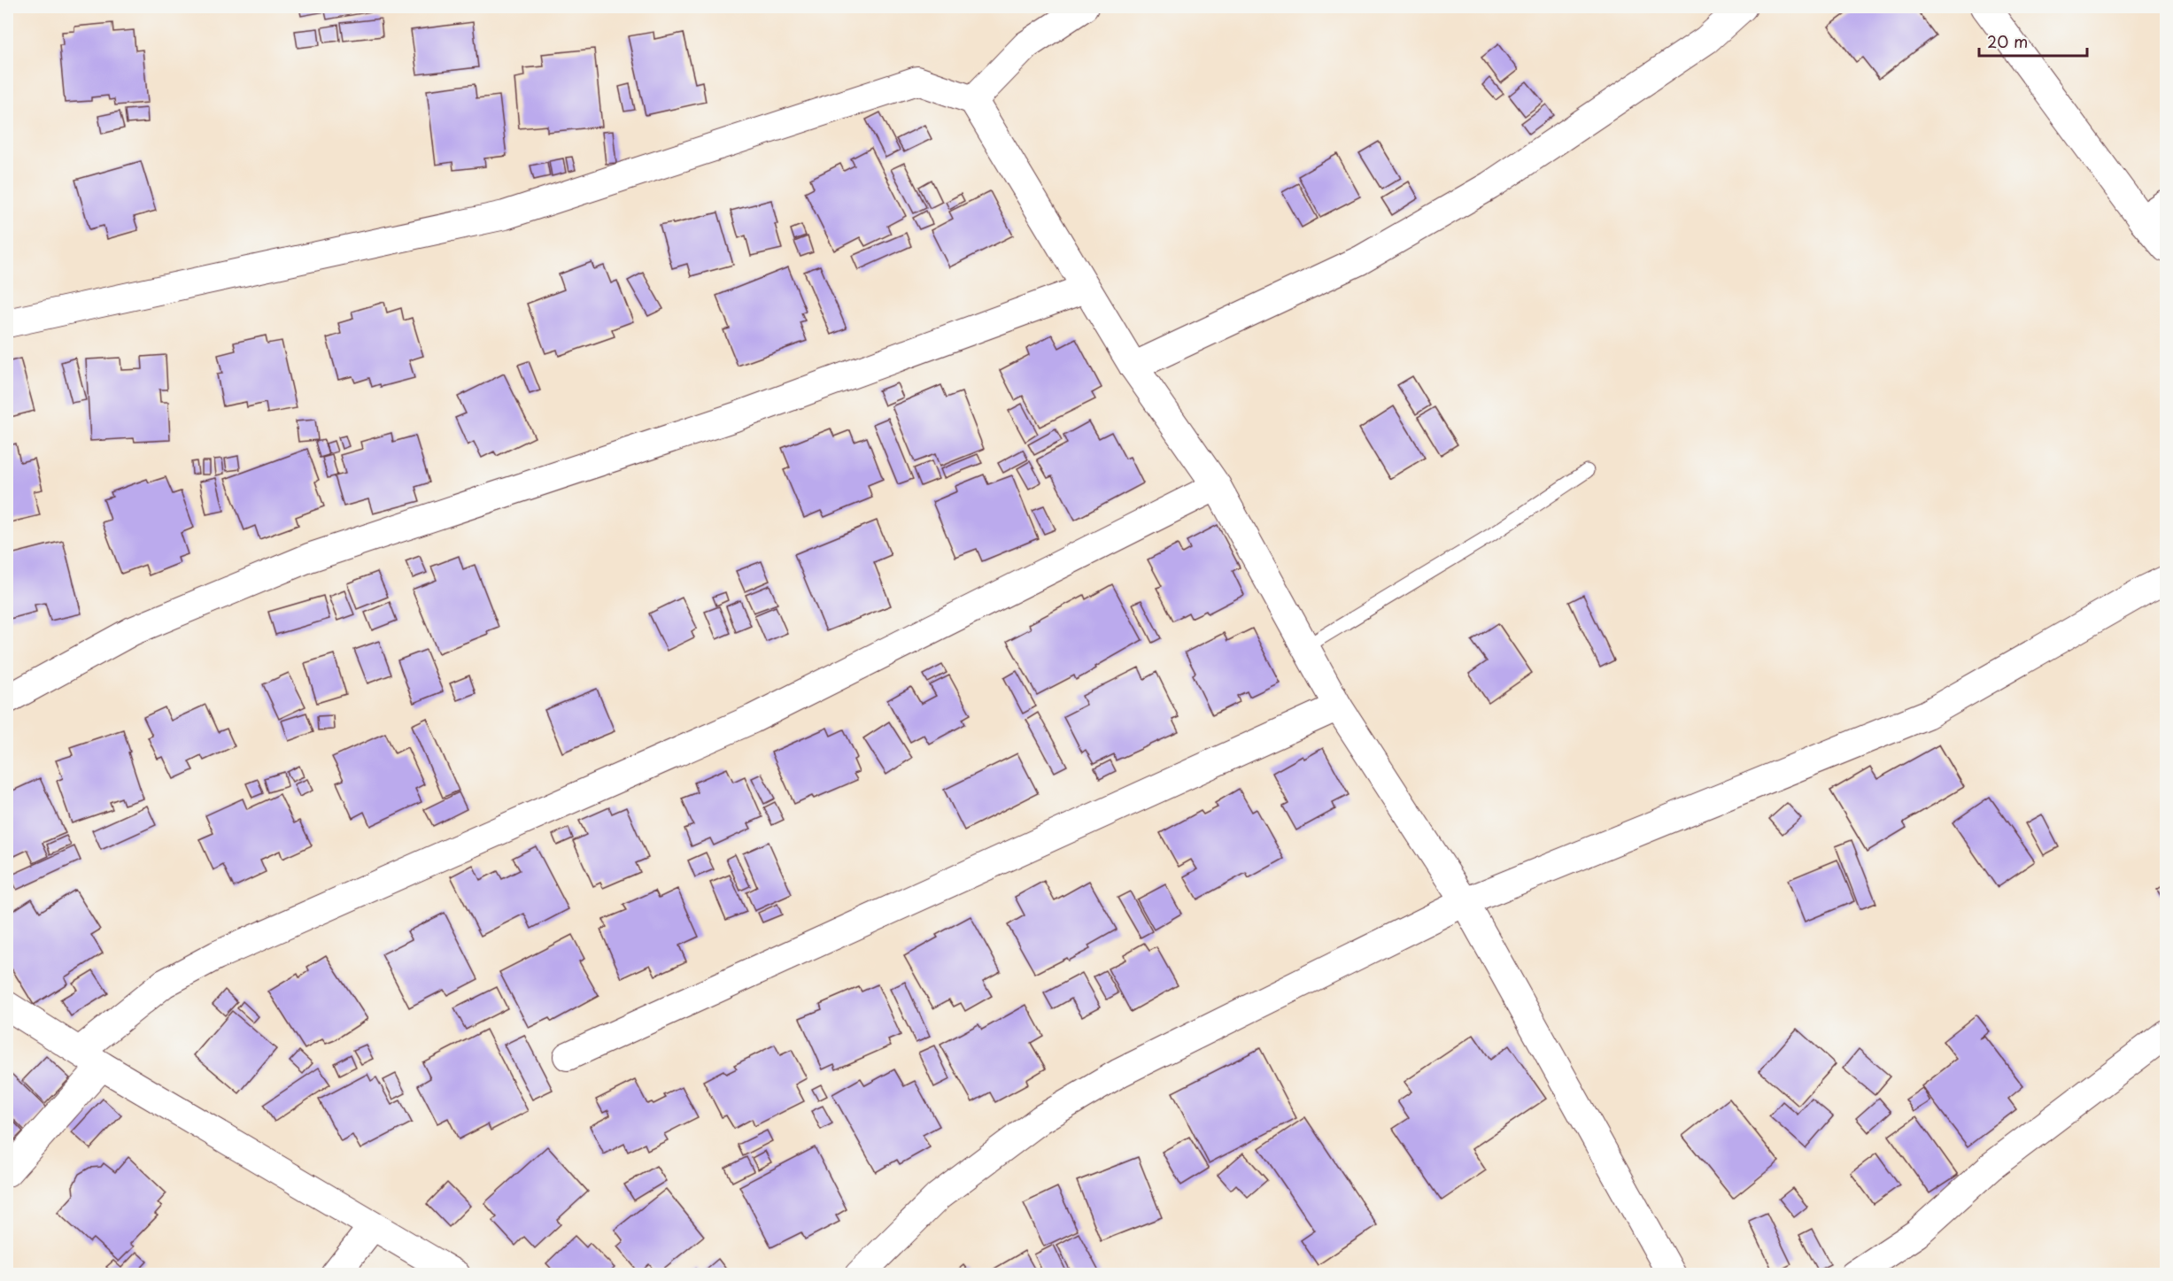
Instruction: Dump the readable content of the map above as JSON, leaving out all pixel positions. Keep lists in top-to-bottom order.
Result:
{
  "scale_bar": "20 m"
}
